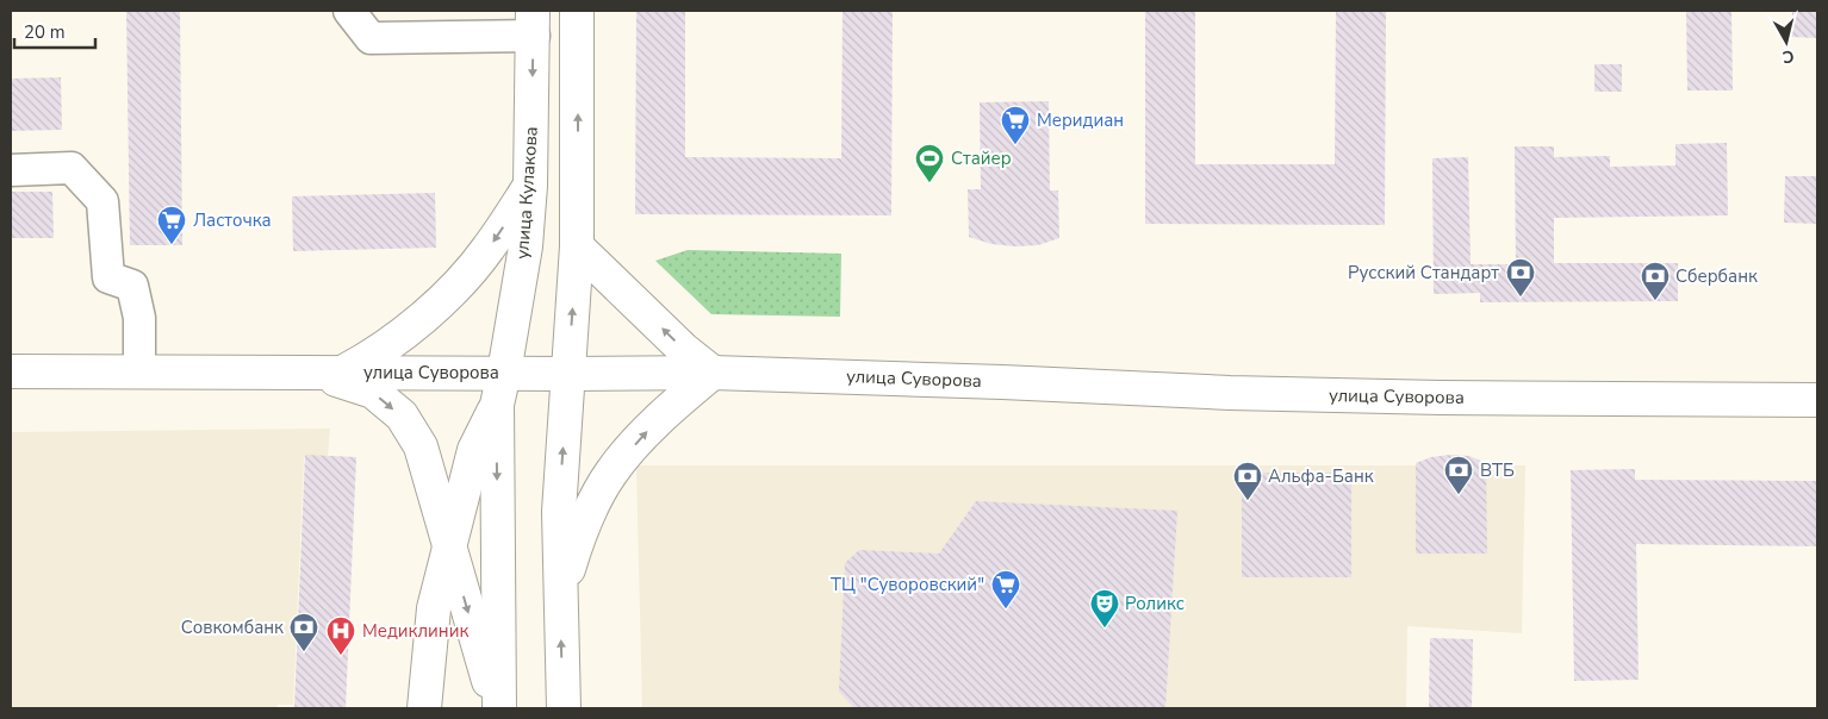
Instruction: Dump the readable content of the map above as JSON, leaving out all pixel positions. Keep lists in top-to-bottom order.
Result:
{
  "streets": {
    "main road": ["улица Кулакова", "улица Суворова"]
  },
  "crossings": [
    ["улица Кулакова", "улица Суворова"]
  ],
  "places": {
    "supermarket": ["Меридиан", "Ласточка", "ТЦ \"Суворовский\""],
    "sports": ["Стайер"],
    "bank": [
      "Русский Стандарт",
      "Сбербанк",
      "ВТБ",
      "Альфа-Банк",
      "Совкомбанк"
    ],
    "theatre": ["Роликс"],
    "hospital": ["Медиклиник"]
  },
  "scale_bar": "20 m",
  "north": "bottom"
}
